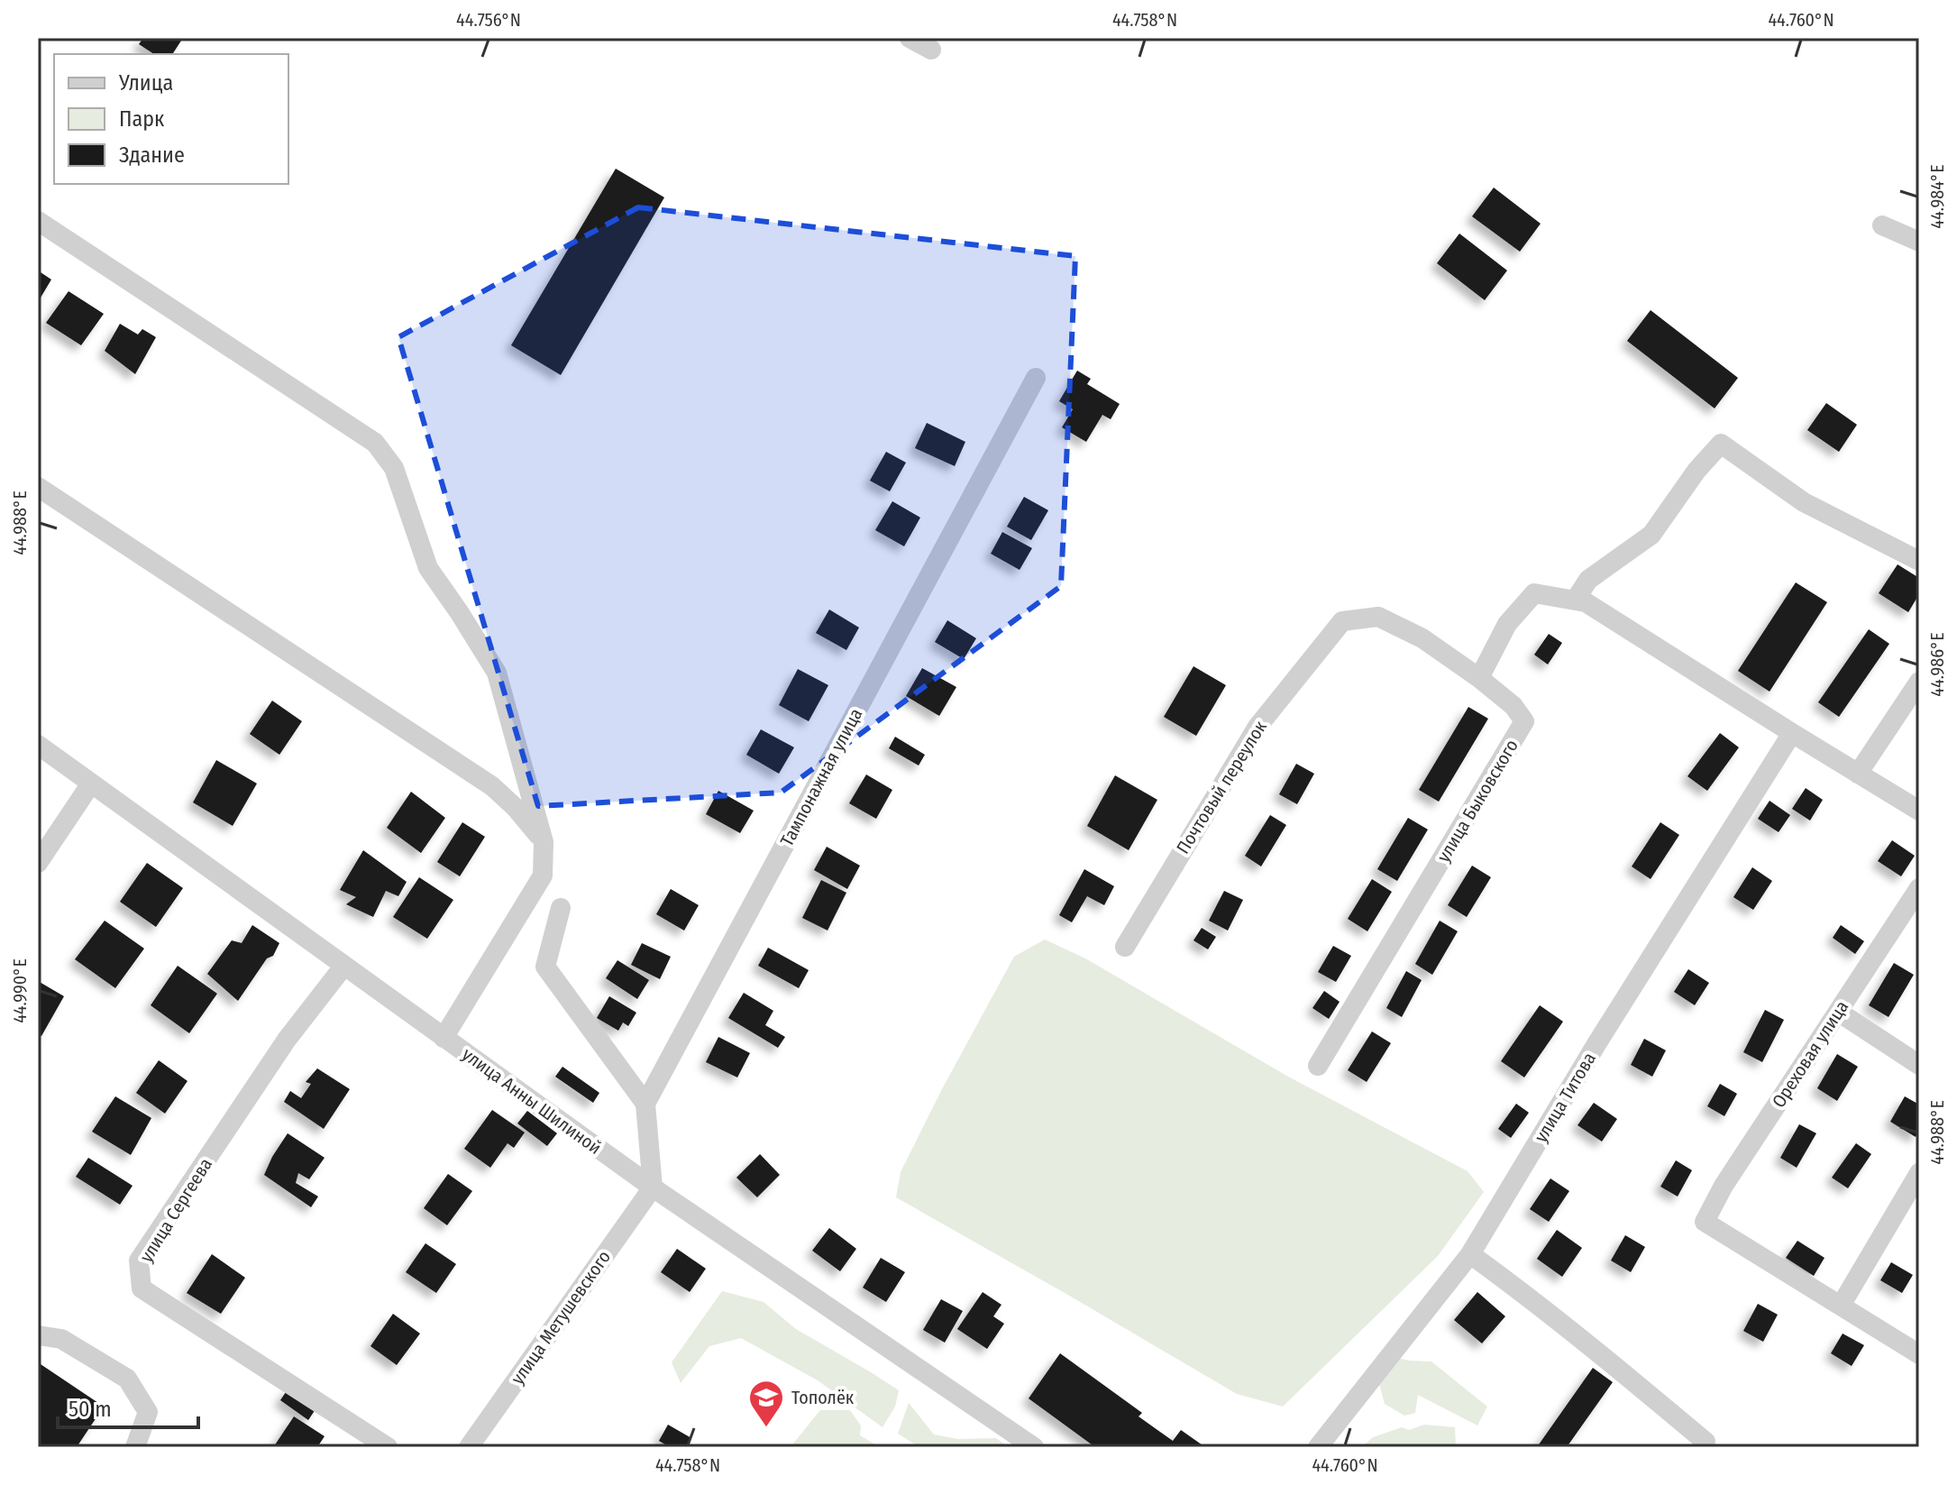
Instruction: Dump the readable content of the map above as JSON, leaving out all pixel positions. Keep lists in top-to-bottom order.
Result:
{
  "streets": {
    "street": [
      "Тампонажная улица",
      "Почтовый переулок",
      "улица Быковского",
      "Ореховая улица",
      "улица Титова",
      "улица Анны Шилиной",
      "улица Сергеева",
      "улица Метушевского"
    ]
  },
  "crossings": [
    ["Почтовый переулок", "улица Быковского"],
    ["улица Анны Шилиной", "улица Сергеева"],
    ["улица Анны Шилиной", "улица Метушевского"]
  ],
  "places": {
    "school or university": ["Тополёк"]
  },
  "legend": ["Улица", "Парк", "Здание"],
  "scale_bar": "50 m",
  "coordinates": [
    "44.756°N",
    "44.758°N",
    "44.760°N",
    "44.984°E",
    "44.988°E",
    "44.986°E",
    "44.990°E"
  ]
}
